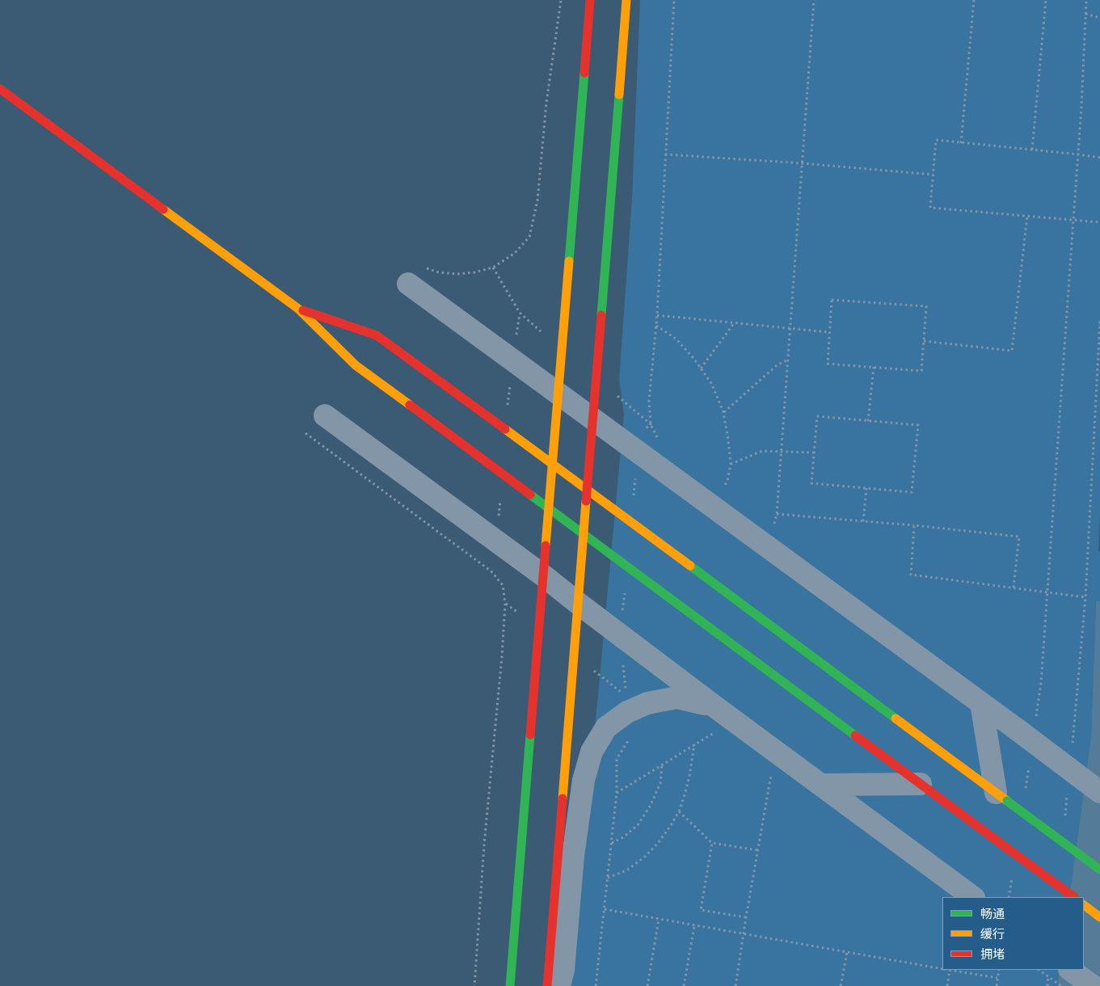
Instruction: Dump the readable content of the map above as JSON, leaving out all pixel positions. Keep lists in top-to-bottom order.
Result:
{
  "legend": ["畅通", "缓行", "拥堵"]
}
